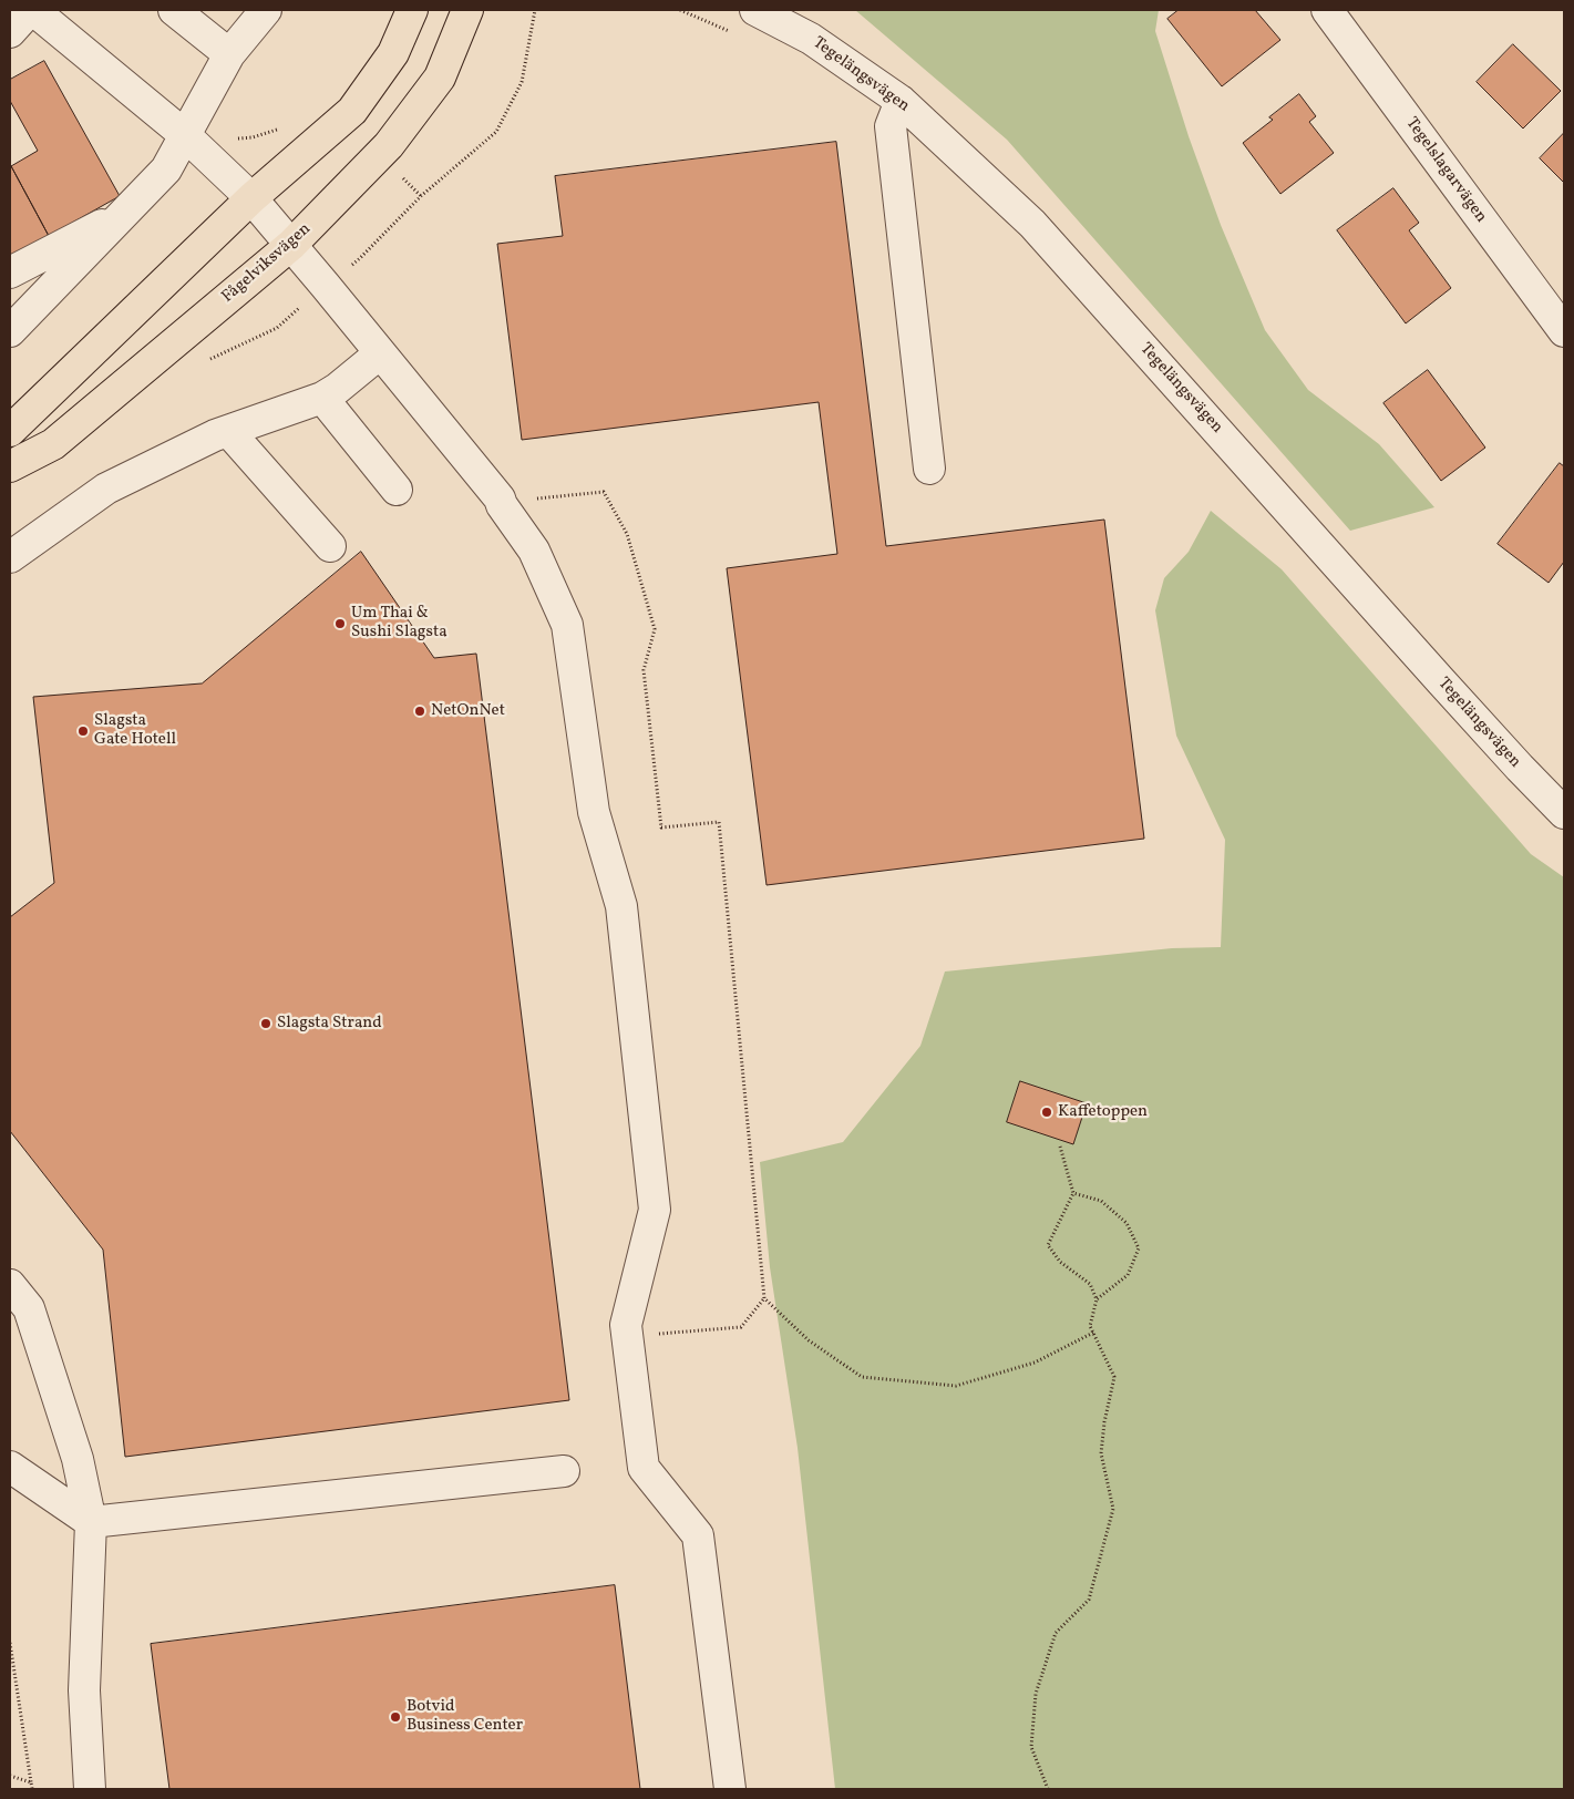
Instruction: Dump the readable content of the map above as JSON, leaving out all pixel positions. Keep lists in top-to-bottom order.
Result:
{
  "streets": {
    "main road": ["Fågelviksvägen"],
    "street": ["Tegelängsvägen", "Tegelslagarvägen"]
  },
  "places": [
    "Um Thai & Sushi Slagsta",
    "NetOnNet",
    "Slagsta Gate Hotell",
    "Slagsta Strand",
    "Kaffetoppen",
    "Botvid Business Center"
  ]
}
